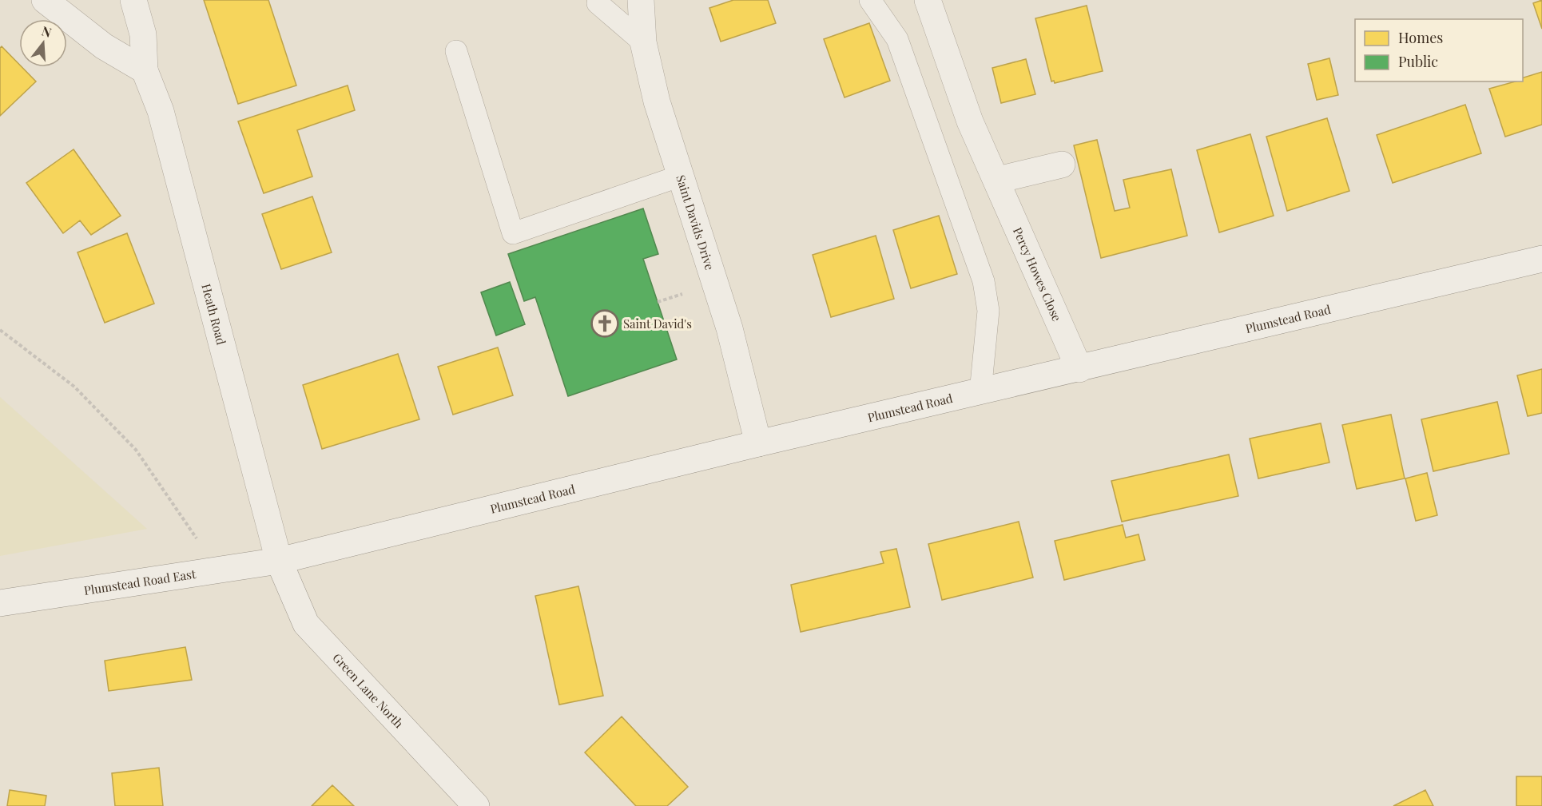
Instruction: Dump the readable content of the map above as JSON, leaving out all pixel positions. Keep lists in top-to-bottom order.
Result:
{
  "streets": {
    "street": [
      "Saint Davids Drive",
      "Percy Howes Close",
      "Heath Road",
      "Plumstead Road",
      "Plumstead Road East",
      "Green Lane North"
    ]
  },
  "crossings": [
    ["Saint Davids Drive", "Plumstead Road"],
    ["Percy Howes Close", "Plumstead Road"],
    ["Heath Road", "Plumstead Road"],
    ["Heath Road", "Plumstead Road East"],
    ["Heath Road", "Green Lane North"],
    ["Plumstead Road", "Plumstead Road East"],
    ["Plumstead Road", "Green Lane North"],
    ["Plumstead Road East", "Green Lane North"]
  ],
  "places": {
    "church": ["Saint David's"]
  },
  "legend": ["Homes", "Public"],
  "north": "top"
}
